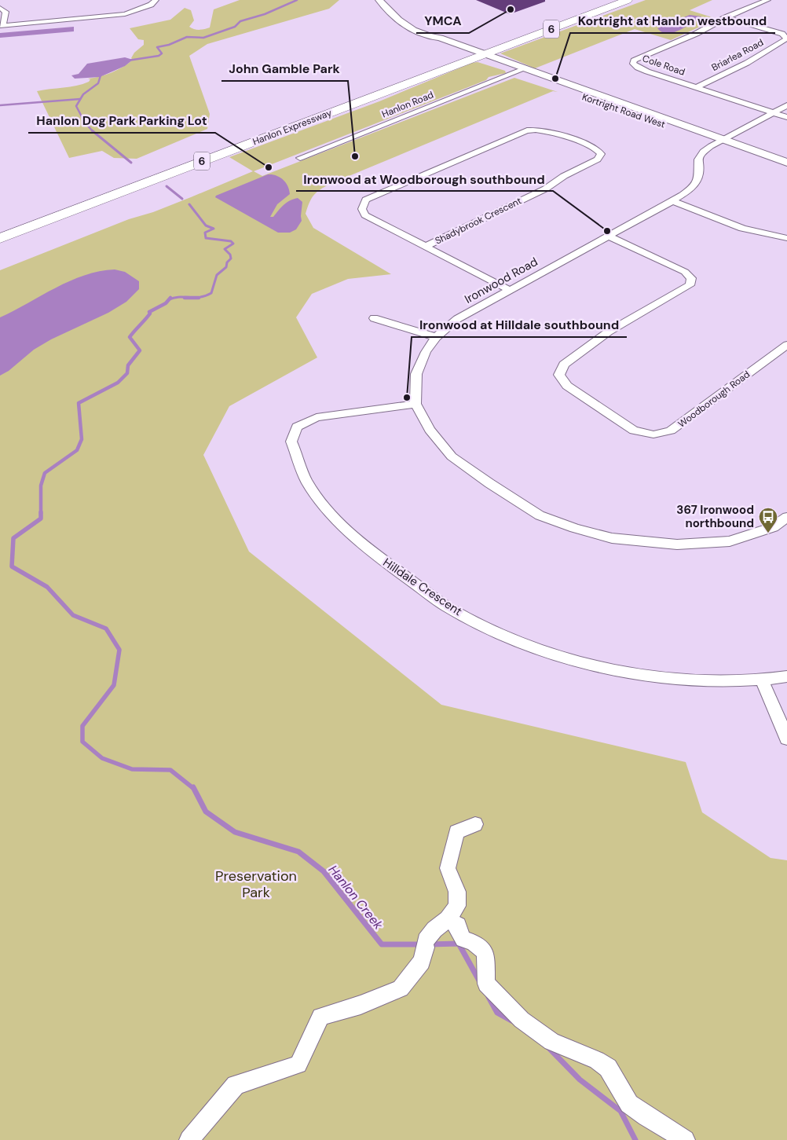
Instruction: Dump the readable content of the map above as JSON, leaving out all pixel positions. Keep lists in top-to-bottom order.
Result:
{
  "streets": {
    "highway": ["6", "Hanlon Expressway"],
    "street": [
      "Briarlea Road",
      "Cole Road",
      "Hanlon Road",
      "Kortright Road West",
      "Shadybrook Crescent",
      "Ironwood Road",
      "Woodborough Road",
      "Hilldale Crescent"
    ]
  },
  "crossings": [
    ["Briarlea Road", "Cole Road"],
    ["Cole Road", "Ironwood Road"],
    ["Hanlon Road", "Kortright Road West"],
    ["Kortright Road West", "Hanlon Expressway"],
    ["Kortright Road West", "Ironwood Road"],
    ["Shadybrook Crescent", "Ironwood Road"],
    ["Ironwood Road", "Woodborough Road"],
    ["Ironwood Road", "Hilldale Crescent"]
  ],
  "water": ["Hanlon Creek"],
  "parks": ["Preservation Park"],
  "places": {
    "other": [
      "YMCA",
      "Kortright at Hanlon westbound",
      "John Gamble Park",
      "Hanlon Dog Park Parking Lot",
      "Ironwood at Woodborough southbound",
      "Ironwood at Hilldale southbound"
    ],
    "bus stop": ["367 Ironwood northbound"]
  }
}
